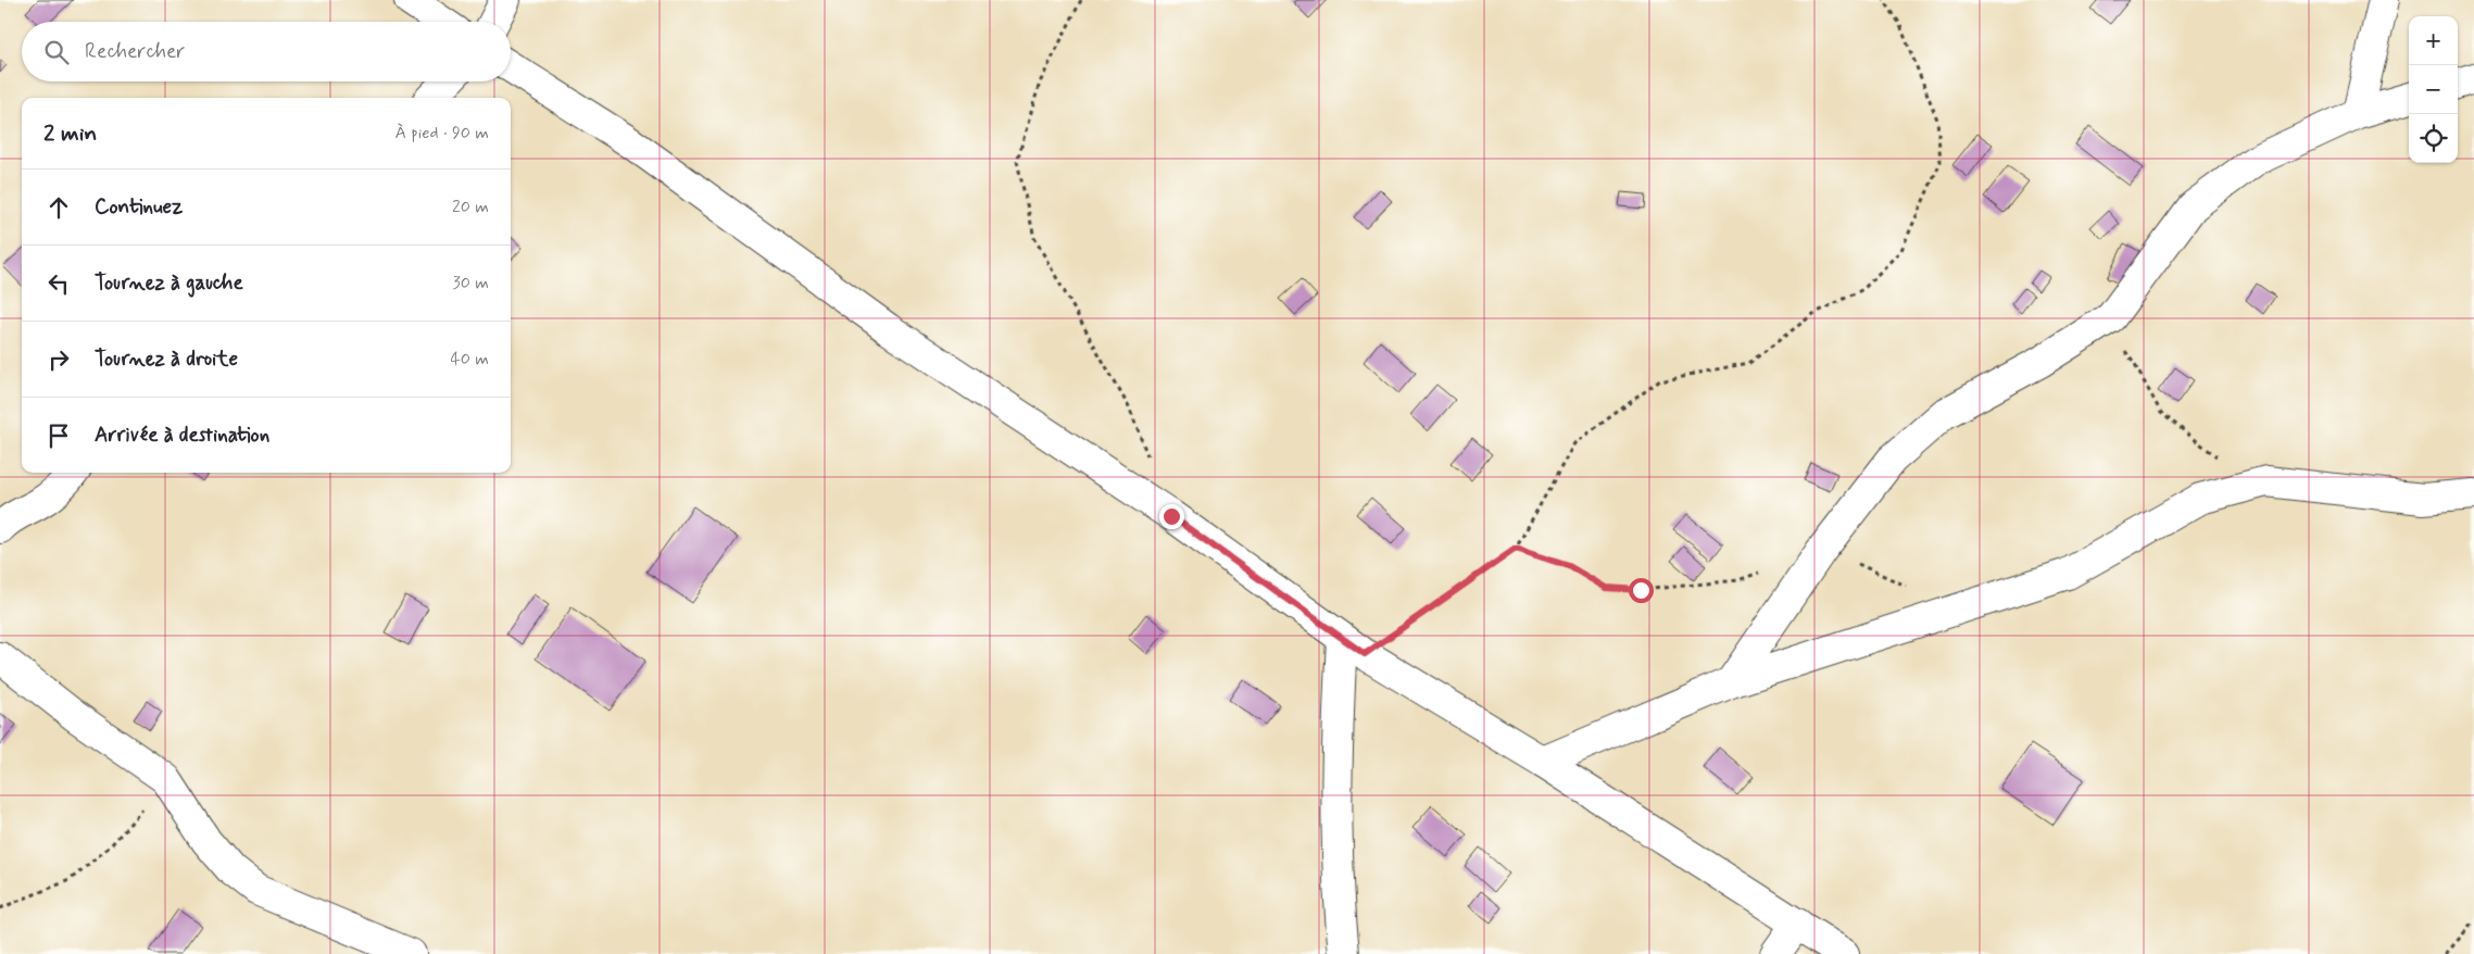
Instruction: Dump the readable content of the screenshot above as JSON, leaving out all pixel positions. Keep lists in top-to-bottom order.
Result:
{
  "page": {
    "map_buttons": ["+", "−"],
    "search": "Rechercher",
    "heading": ["2 min", "À pied · 90 m"],
    "list": [
      ["Continuez", "20 m"],
      ["Tournez à gauche", "30 m"],
      ["Tournez à droite", "40 m"],
      "Arrivée à destination"
    ]
  }
}
